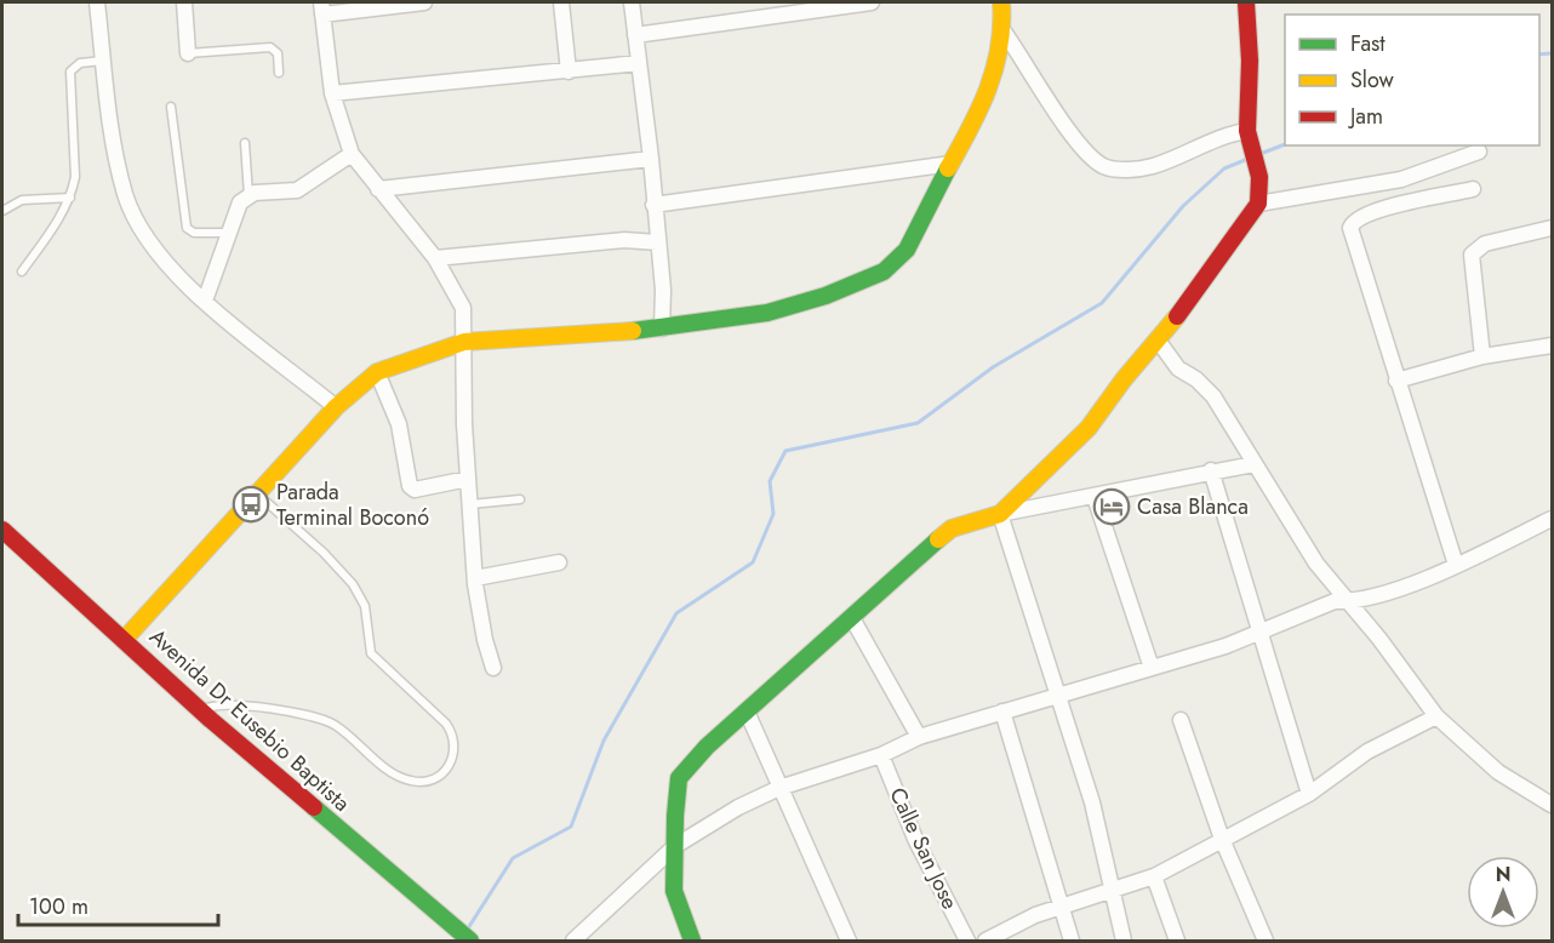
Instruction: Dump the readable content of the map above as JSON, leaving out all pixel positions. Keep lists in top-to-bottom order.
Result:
{
  "streets": {
    "street": ["Avenida Dr Eusebio Baptista", "Calle San Jose"]
  },
  "places": {
    "bus stop": ["Parada Terminal Boconó"],
    "hotel": ["Casa Blanca"]
  },
  "legend": ["Fast", "Slow", "Jam"],
  "scale_bar": "100 m",
  "north": "top"
}
